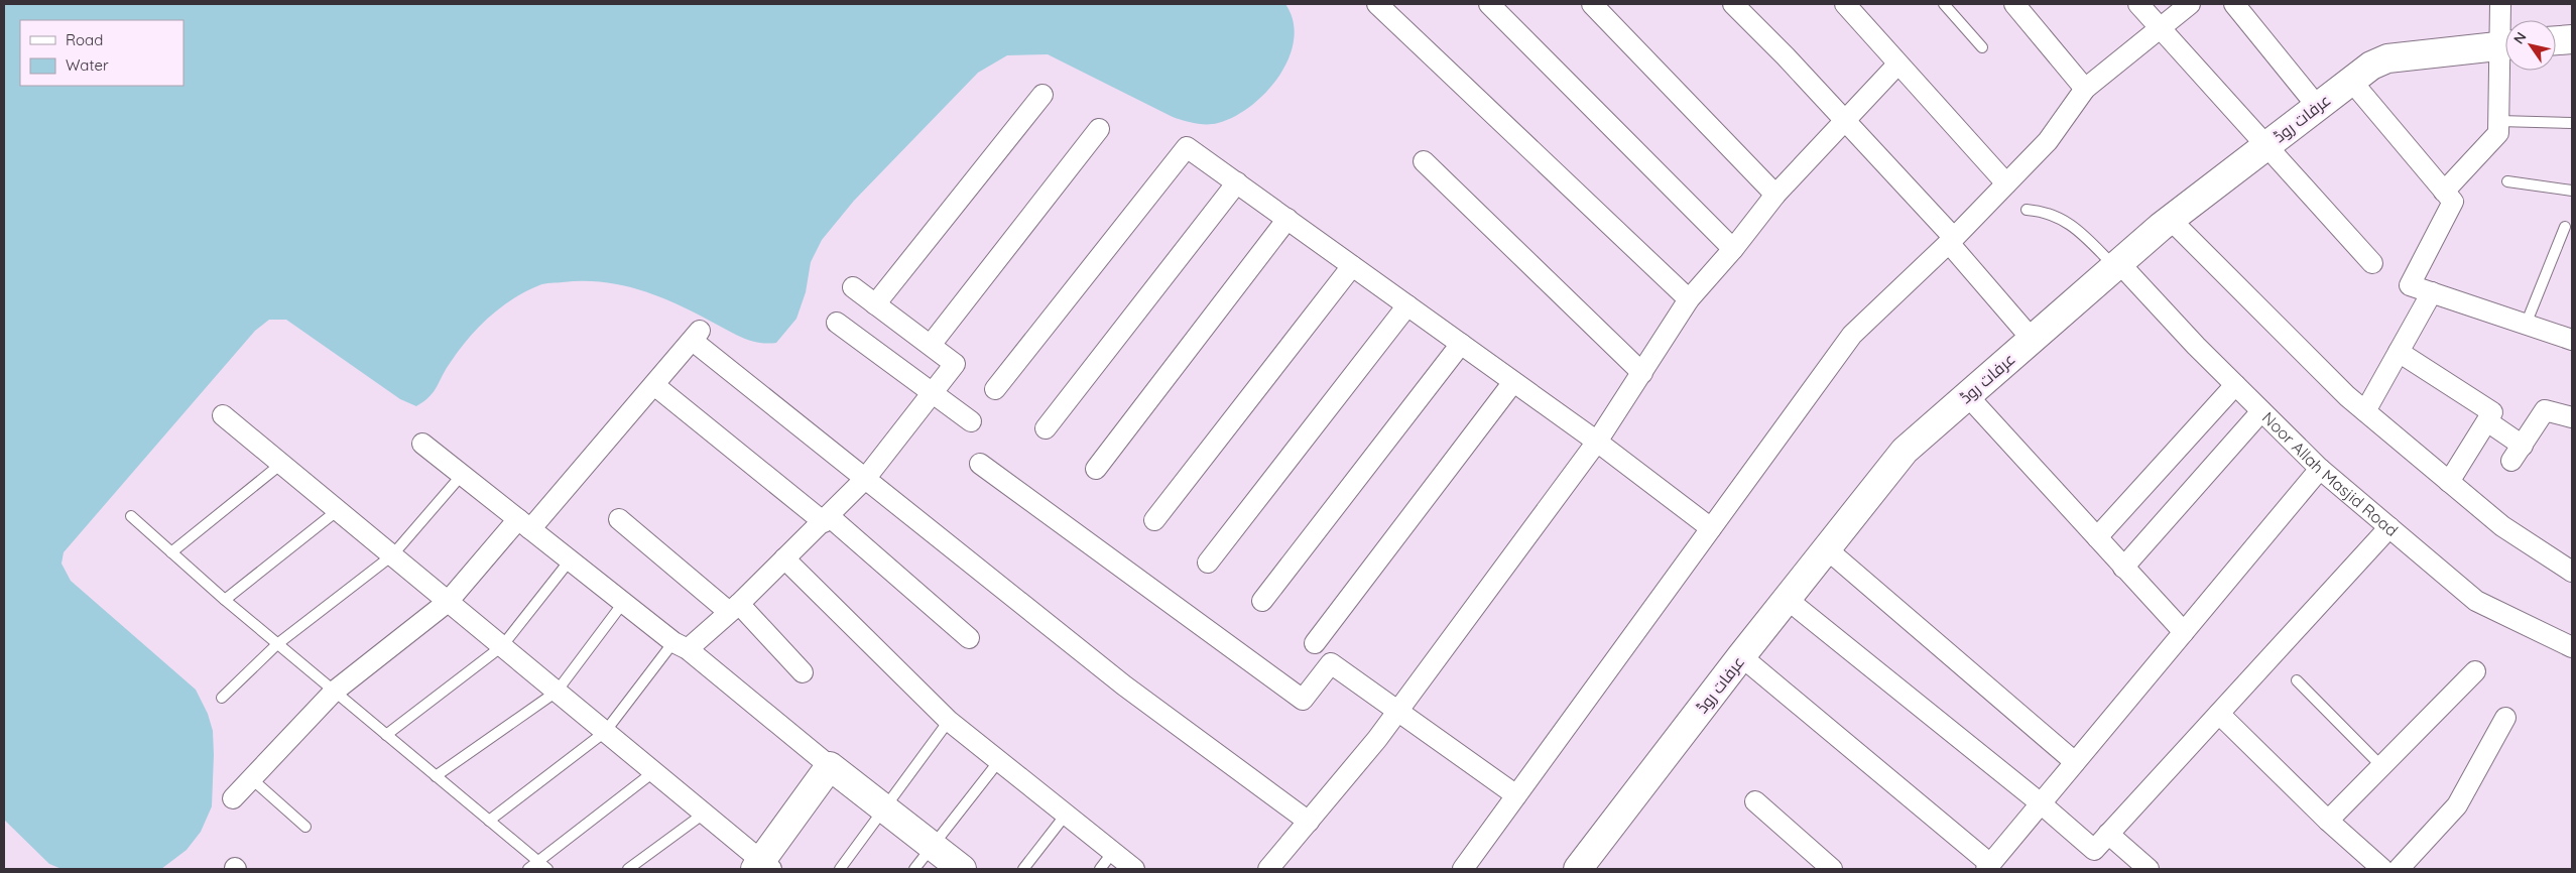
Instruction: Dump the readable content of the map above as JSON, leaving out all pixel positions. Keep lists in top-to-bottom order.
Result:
{
  "streets": {
    "street": ["عرفات روڈ", "Noor Allah Masjid Road"]
  },
  "crossings": [
    ["عرفات روڈ", "Noor Allah Masjid Road"]
  ],
  "legend": ["Road", "Water"],
  "north": "top left"
}
